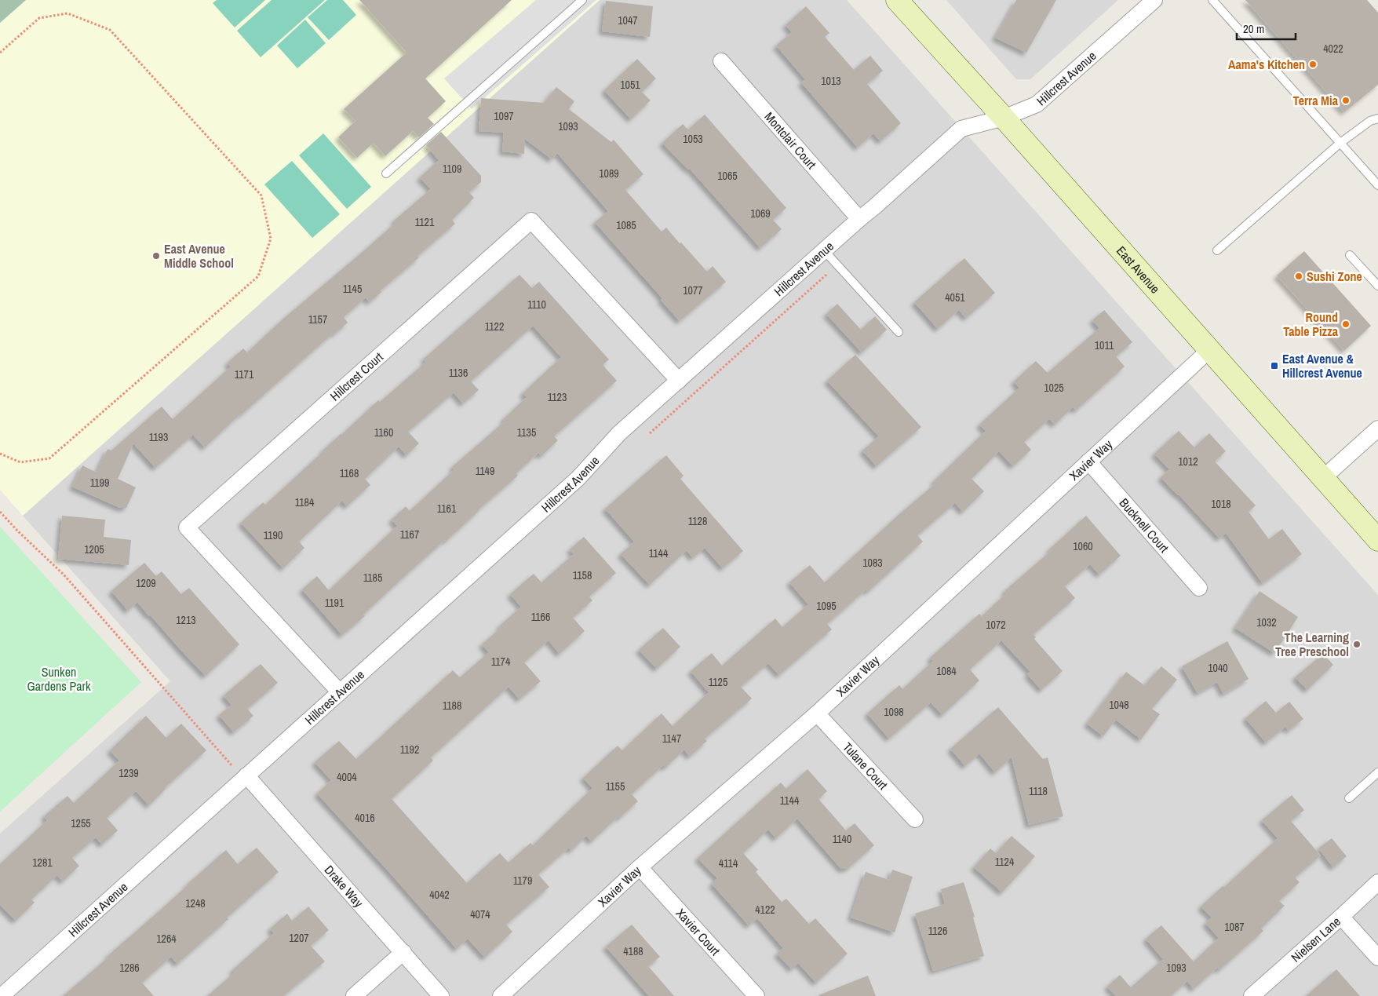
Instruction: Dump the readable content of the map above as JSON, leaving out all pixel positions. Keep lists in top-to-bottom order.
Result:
{
  "streets": {
    "main road": ["East Avenue"],
    "street": [
      "Hillcrest Avenue",
      "Montclair Court",
      "Hillcrest Court",
      "Xavier Way",
      "Bucknell Court",
      "Tulane Court",
      "Drake Way",
      "Xavier Court",
      "Nielsen Lane"
    ]
  },
  "crossings": [
    ["Hillcrest Avenue", "Montclair Court"],
    ["Hillcrest Avenue", "East Avenue"],
    ["Hillcrest Avenue", "Hillcrest Court"],
    ["Hillcrest Avenue", "Drake Way"],
    ["East Avenue", "Xavier Way"],
    ["Xavier Way", "Bucknell Court"],
    ["Xavier Way", "Tulane Court"],
    ["Xavier Way", "Xavier Court"]
  ],
  "parks": ["Sunken Gardens Park"],
  "places": {
    "other": [
      "Aama's Kitchen",
      "Terra Mia",
      "East Avenue Middle School",
      "Sushi Zone",
      "Round Table Pizza",
      "The Learning Tree Preschool"
    ],
    "transit": ["East Avenue & Hillcrest Avenue"]
  },
  "house_numbers": [
    "1047",
    "4022",
    "1013",
    "1051",
    "1097",
    "1093",
    "1053",
    "1109",
    "1089",
    "1065",
    "1069",
    "1121",
    "1085",
    "1145",
    "1077",
    "4051",
    "1110",
    "1157",
    "1122",
    "1011",
    "1136",
    "1171",
    "1025",
    "1123",
    "1160",
    "1135",
    "1193",
    "1012",
    "1149",
    "1168",
    "1199",
    "1184",
    "1018",
    "1161",
    "1128",
    "1167",
    "1190",
    "1060",
    "1205",
    "1144",
    "1083",
    "1158",
    "1185",
    "1209",
    "1191",
    "1095",
    "1166",
    "1213",
    "1032",
    "1072",
    "1174",
    "1040",
    "1084",
    "1125",
    "1048",
    "1188",
    "1098",
    "1147",
    "1192",
    "1239",
    "4004",
    "1155",
    "1118",
    "1144",
    "4016",
    "1255",
    "1140",
    "1124",
    "1281",
    "4114",
    "1179",
    "4042",
    "1248",
    "4122",
    "4074",
    "1087",
    "1126",
    "1207",
    "1264",
    "4188",
    "1286",
    "1093"
  ],
  "scale_bar": "20 m"
}
